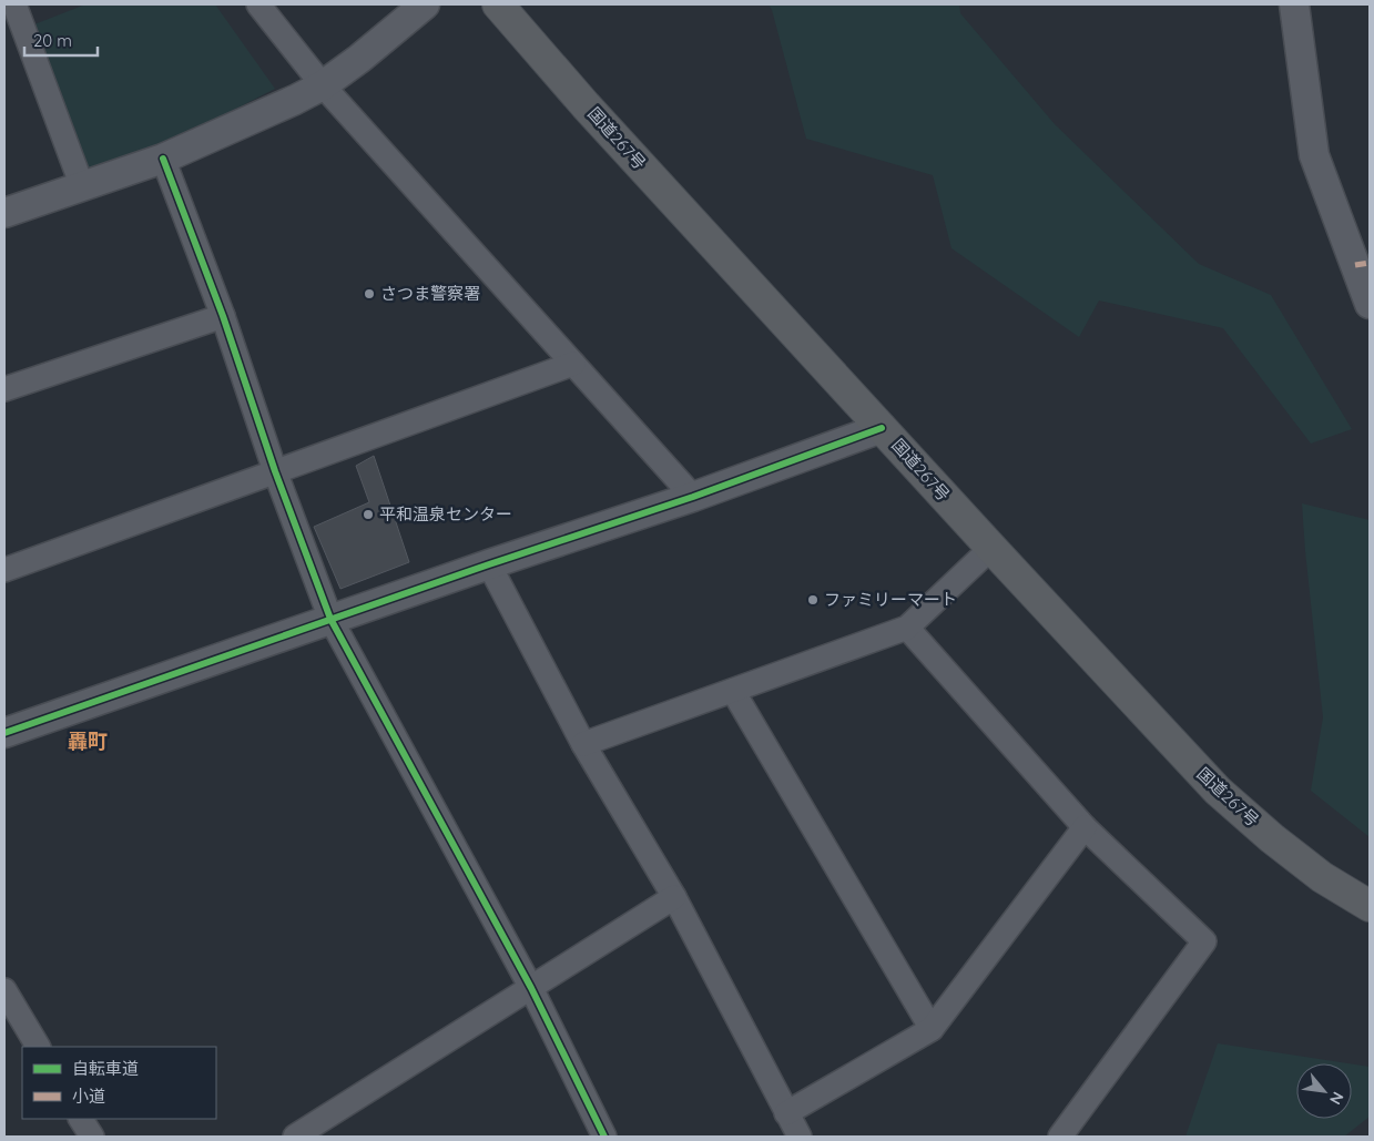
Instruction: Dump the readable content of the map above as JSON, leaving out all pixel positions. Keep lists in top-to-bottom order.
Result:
{
  "streets": {
    "highway": ["国道267号"]
  },
  "districts": ["轟町"],
  "places": ["さつま警察署", "平和温泉センター", "ファミリーマート"],
  "legend": ["自転車道", "小道"],
  "scale_bar": "20 m",
  "north": "bottom right"
}
